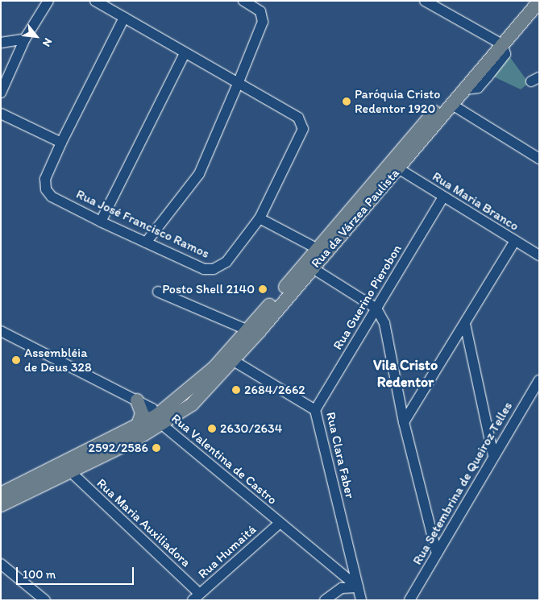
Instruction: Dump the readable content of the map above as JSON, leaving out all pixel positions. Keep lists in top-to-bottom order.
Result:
{
  "streets": {
    "main road": ["Rua da Várzea Paulista"],
    "street": [
      "Rua Maria Branco",
      "Rua José Francisco Ramos",
      "Rua Guerino Pierobon",
      "Rua Clara Faber",
      "Rua Valentina de Castro",
      "Rua Setembrina de Queiroz Telles",
      "Rua Maria Auxiliadora",
      "Rua Humaitá"
    ]
  },
  "crossings": [
    ["Rua Maria Branco", "Rua da Várzea Paulista"],
    ["Rua Maria Branco", "Rua Guerino Pierobon"],
    ["Rua da Várzea Paulista", "Rua Clara Faber"],
    ["Rua da Várzea Paulista", "Rua Valentina de Castro"],
    ["Rua Guerino Pierobon", "Rua Clara Faber"],
    ["Rua Clara Faber", "Rua Valentina de Castro"],
    ["Rua Valentina de Castro", "Rua Humaitá"],
    ["Rua Maria Auxiliadora", "Rua Humaitá"]
  ],
  "districts": ["Vila Cristo Redentor"],
  "places": [
    "Paróquia Cristo Redentor 1920",
    "Posto Shell 2140",
    "Assembléia de Deus 328",
    "2684/2662",
    "2630/2634",
    "2592/2586"
  ],
  "scale_bar": "100 m",
  "north": "bottom right"
}
